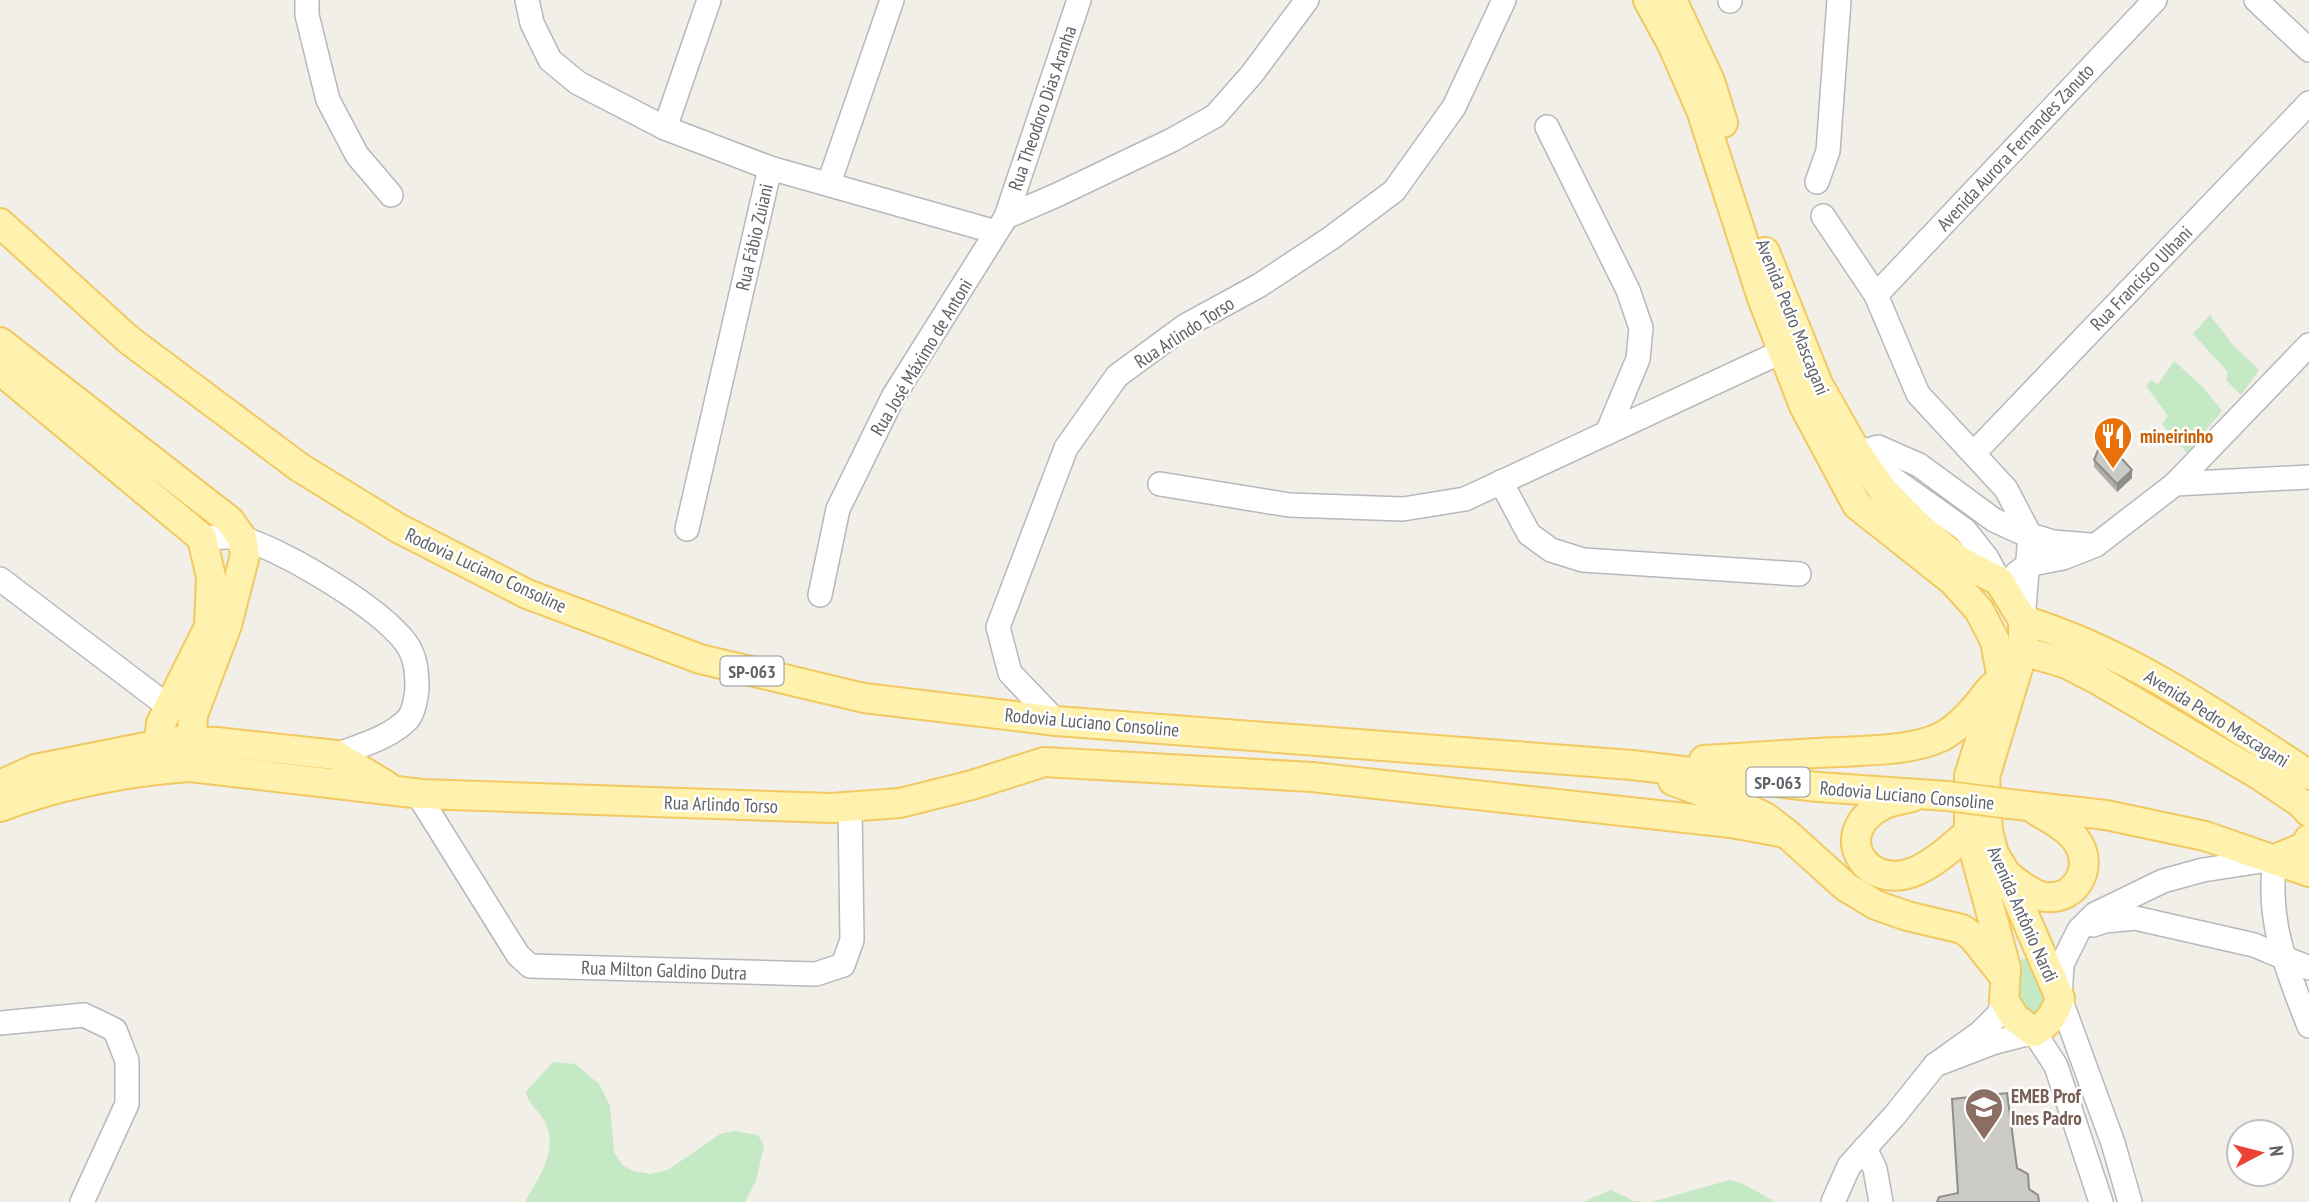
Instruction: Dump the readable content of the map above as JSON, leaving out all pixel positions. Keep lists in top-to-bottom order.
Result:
{
  "streets": {
    "main road": [
      "Avenida Pedro Mascagani",
      "Rua Arlindo Torso",
      "Rodovia Luciano Consoline",
      "SP-063",
      "Avenida Antônio Nardi"
    ],
    "street": [
      "Rua Theodoro Dias Aranha",
      "Avenida Aurora Fernandes Zanuto",
      "Rua Fábio Zuiani",
      "Rua Francisco Ulhani",
      "Rua José Máximo de Antoni",
      "Rua Milton Galdino Dutra"
    ]
  },
  "crossings": [
    ["Rua Theodoro Dias Aranha", "Rua José Máximo de Antoni"],
    ["Avenida Pedro Mascagani", "Avenida Antônio Nardi"],
    ["Rua Arlindo Torso", "Rodovia Luciano Consoline"],
    ["Rua Arlindo Torso", "Rua Milton Galdino Dutra"]
  ],
  "places": {
    "restaurant": ["mineirinho"],
    "school or university": ["EMEB Prof Ines Padro"]
  },
  "north": "right"
}
